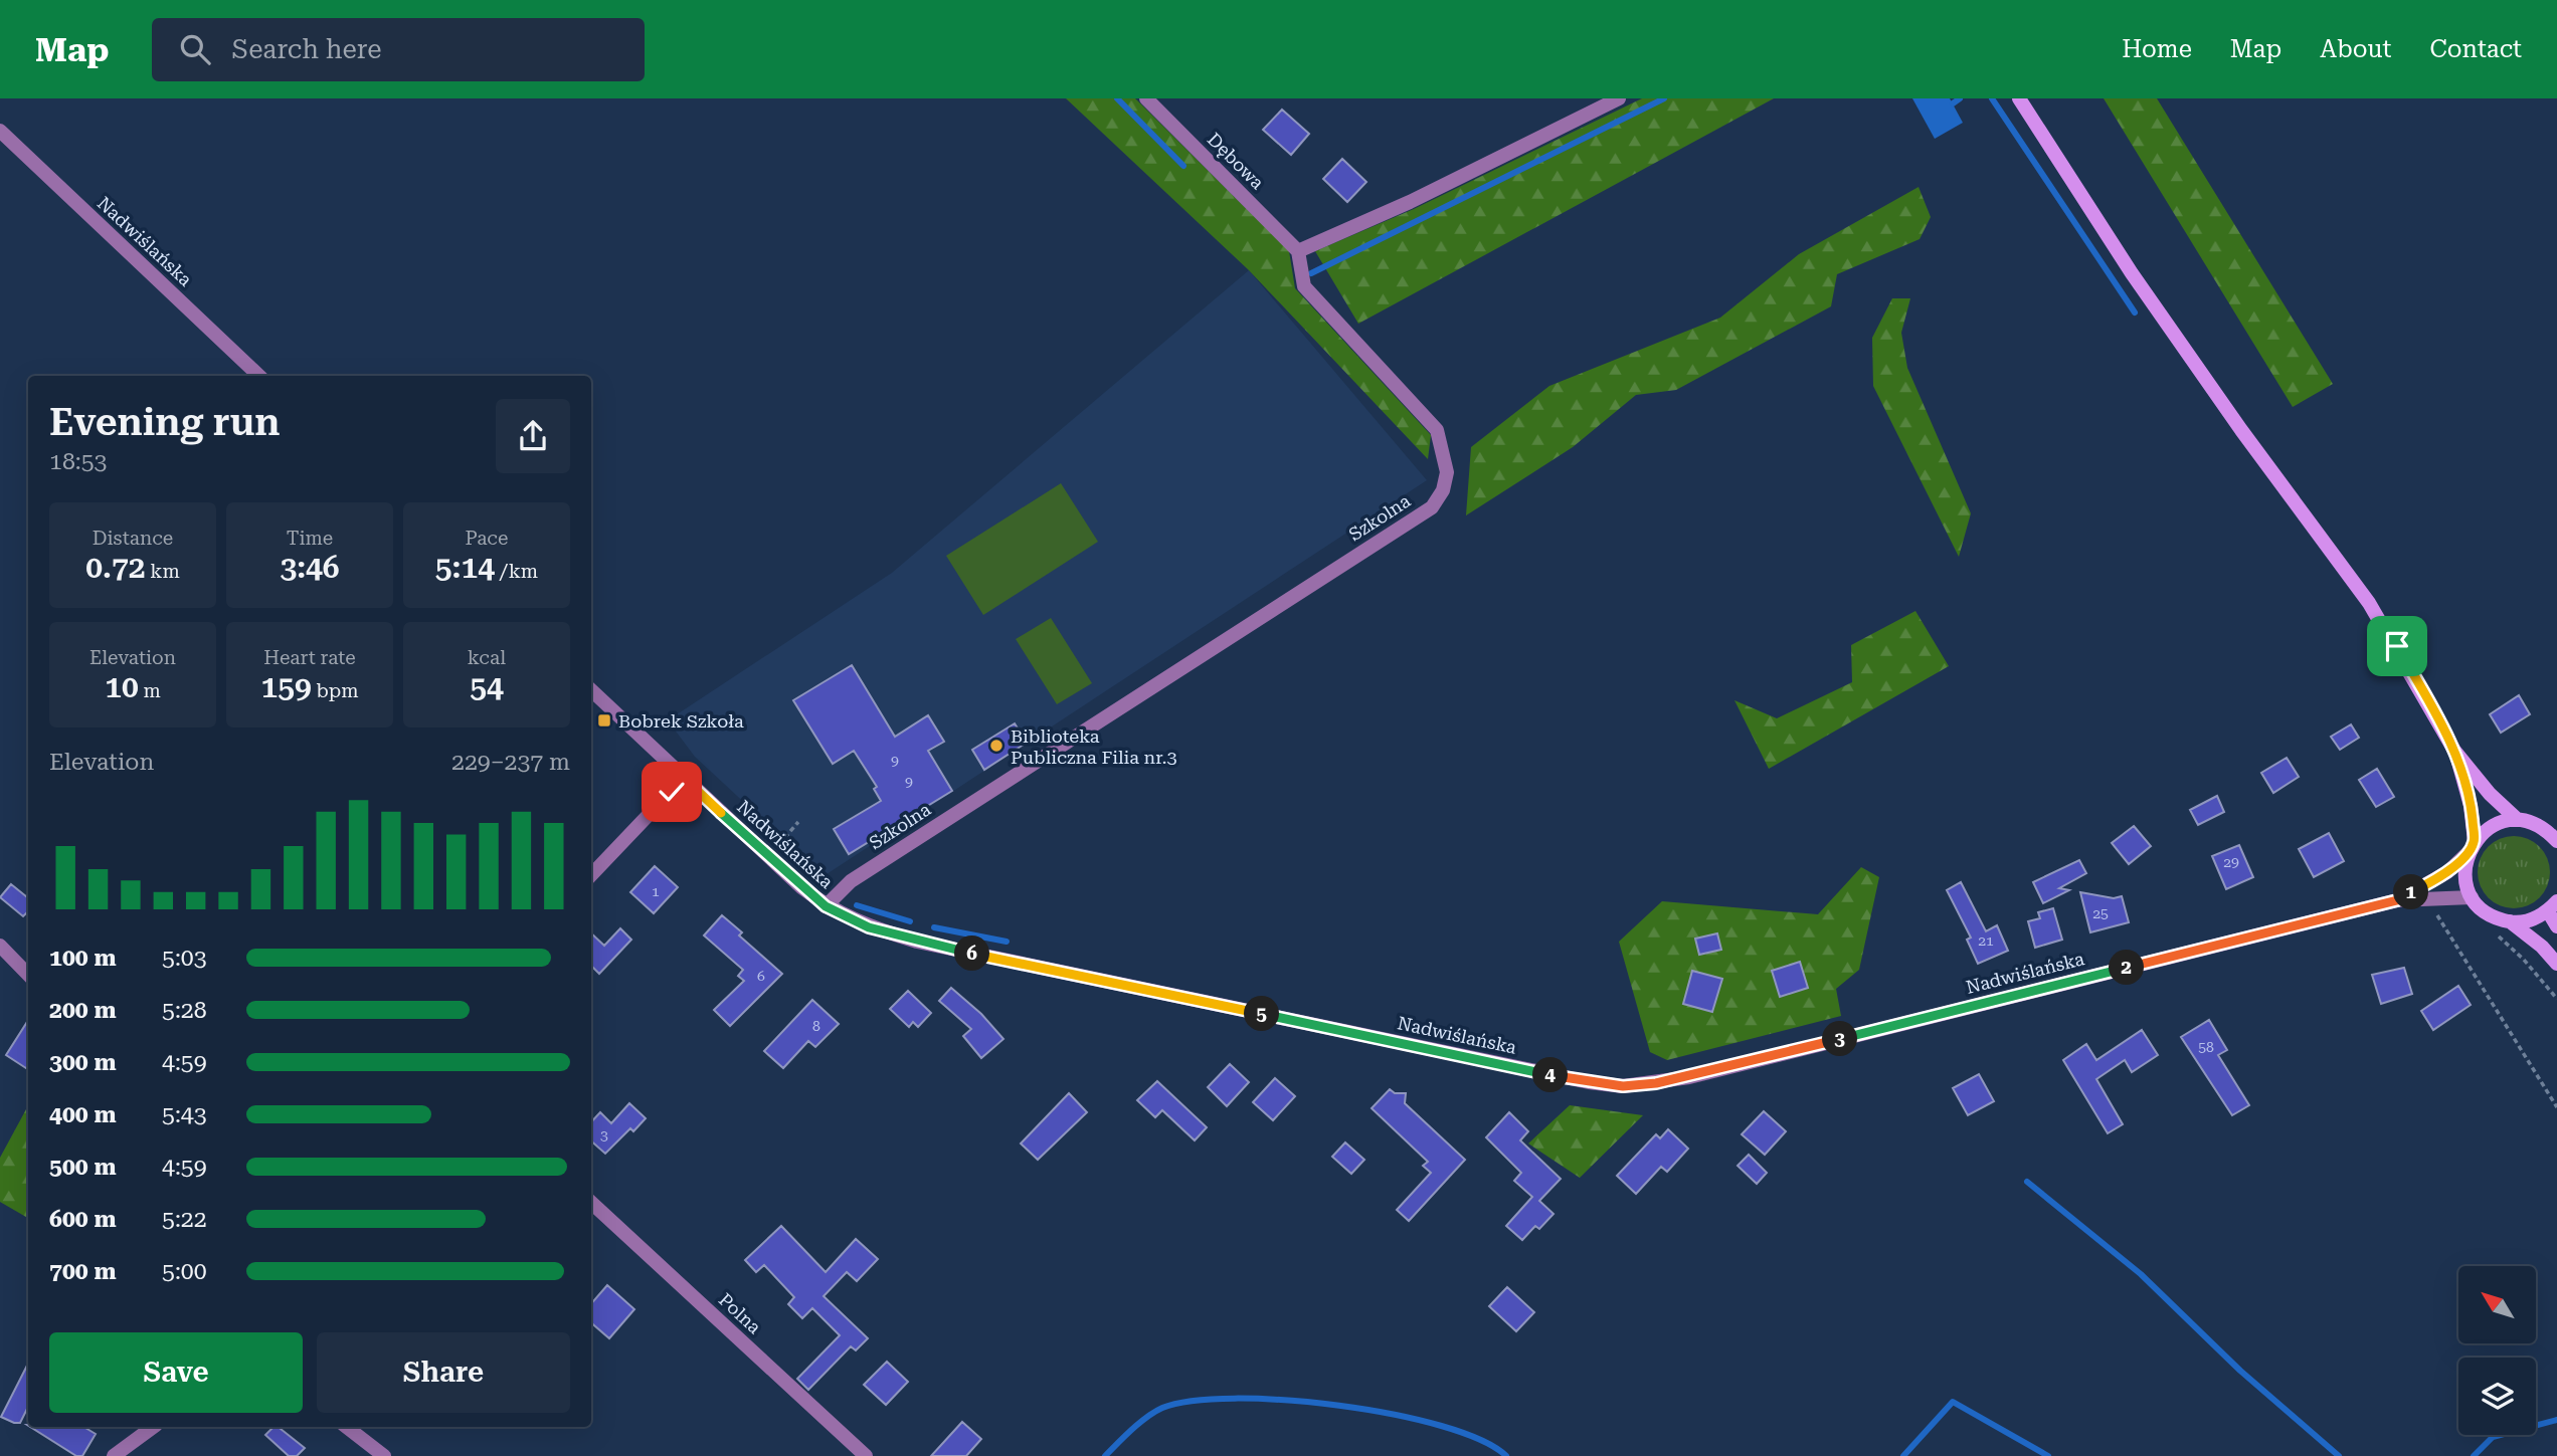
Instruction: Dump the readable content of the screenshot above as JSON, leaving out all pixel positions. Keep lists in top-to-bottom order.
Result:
{
  "streets": {
    "street": [
      "Dębowa",
      "Nadwiślańska",
      "Szkolna",
      "Polna"
    ]
  },
  "crossings": [
    ["Dębowa", "Szkolna"],
    ["Nadwiślańska", "Szkolna"]
  ],
  "places": {
    "transit": ["Bobrek Szkoła"],
    "other": ["Biblioteka Publiczna Filia nr.3"]
  },
  "house_numbers": [
    "9",
    "9",
    "29",
    "1",
    "25",
    "21",
    "6",
    "8",
    "58",
    "3"
  ],
  "north": "top left",
  "page": {
    "header": "Map",
    "search": "Search here",
    "nav": [
      "Home",
      "Map",
      "About",
      "Contact"
    ],
    "heading": ["Evening run", "18:53"],
    "stats": [
      ["Distance", "0.72 km"],
      ["Time", "3:46"],
      ["Pace", "5:14 /km"],
      ["Elevation", "10 m"],
      ["Heart rate", "159 bpm"],
      ["kcal", "54"]
    ],
    "chart": ["Elevation", "229–237 m"],
    "pins": [
      "1",
      "6",
      "2",
      "5",
      "3",
      "4"
    ],
    "list": [
      {
        "name": "100 m",
        "note": "5:03"
      },
      {
        "name": "200 m",
        "note": "5:28"
      },
      {
        "name": "300 m",
        "note": "4:59"
      },
      {
        "name": "400 m",
        "note": "5:43"
      },
      {
        "name": "500 m",
        "note": "4:59"
      },
      {
        "name": "600 m",
        "note": "5:22"
      },
      {
        "name": "700 m",
        "note": "5:00"
      }
    ],
    "buttons": ["Save", "Share"]
  }
}
